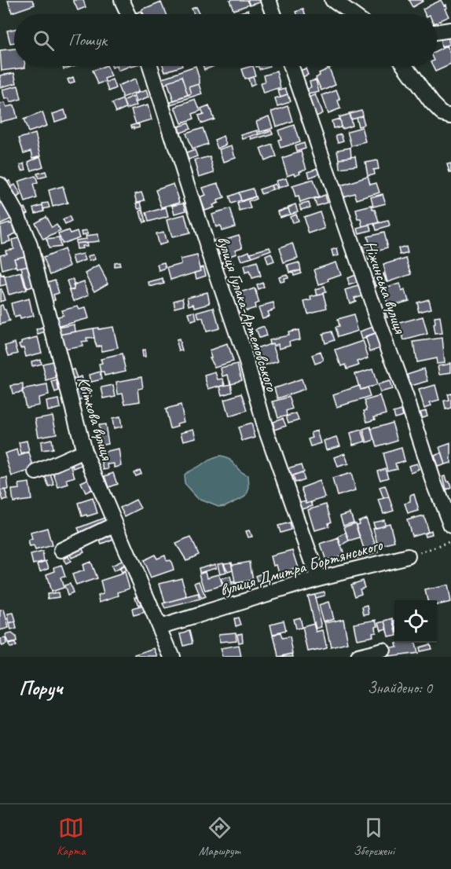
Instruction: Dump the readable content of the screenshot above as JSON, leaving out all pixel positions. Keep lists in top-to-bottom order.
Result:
{
  "streets": {
    "street": [
      "Ніжинська вулиця",
      "вулиця Гулака-Артемовського",
      "Квіткова вулиця",
      "вулиця Дмитра Бортянського"
    ]
  },
  "crossings": [
    ["вулиця Гулака-Артемовського", "вулиця Дмитра Бортянського"],
    ["Квіткова вулиця", "вулиця Дмитра Бортянського"]
  ],
  "page": {
    "search": "Пошук",
    "heading": ["Поруч", "Знайдено: 0"],
    "nav": ["Карта", "Маршрут", "Збережені"]
  }
}
